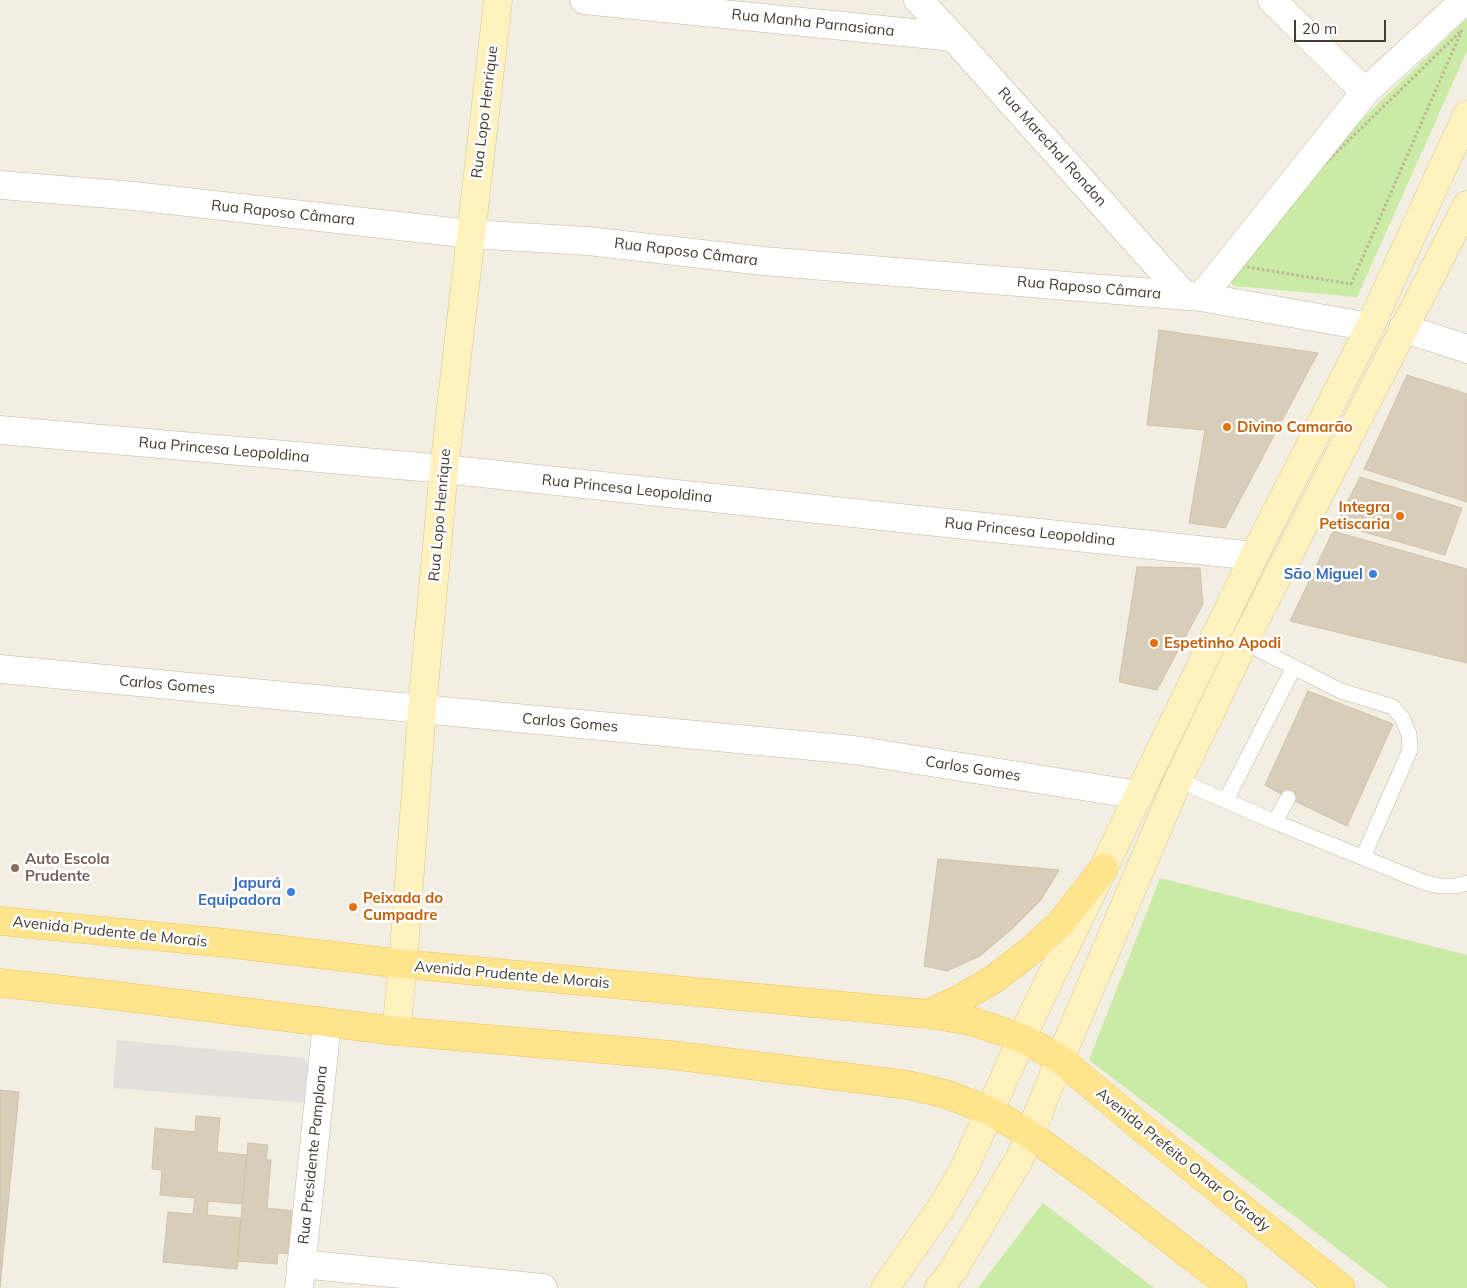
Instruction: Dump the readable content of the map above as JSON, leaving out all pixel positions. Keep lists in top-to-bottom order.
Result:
{
  "streets": {
    "main road": ["Rua Lopo Henrique", "Avenida Prudente de Morais", "Avenida Prefeito Omar O'Grady"],
    "street": [
      "Rua Manha Parnasiana",
      "Rua Marechal Rondon",
      "Rua Raposo Câmara",
      "Rua Princesa Leopoldina",
      "Carlos Gomes",
      "Rua Presidente Pamplona"
    ]
  },
  "crossings": [
    ["Rua Manha Parnasiana", "Rua Marechal Rondon"],
    ["Rua Lopo Henrique", "Rua Raposo Câmara"],
    ["Rua Lopo Henrique", "Rua Princesa Leopoldina"],
    ["Rua Lopo Henrique", "Carlos Gomes"],
    ["Rua Lopo Henrique", "Avenida Prudente de Morais"],
    ["Rua Marechal Rondon", "Rua Raposo Câmara"],
    ["Avenida Prudente de Morais", "Avenida Prefeito Omar O'Grady"]
  ],
  "places": [
    "Divino Camarão",
    "Integra Petiscaria",
    "São Miguel",
    "Espetinho Apodi",
    "Auto Escola Prudente",
    "Japurá Equipadora",
    "Peixada do Cumpadre"
  ],
  "scale_bar": "20 m"
}
